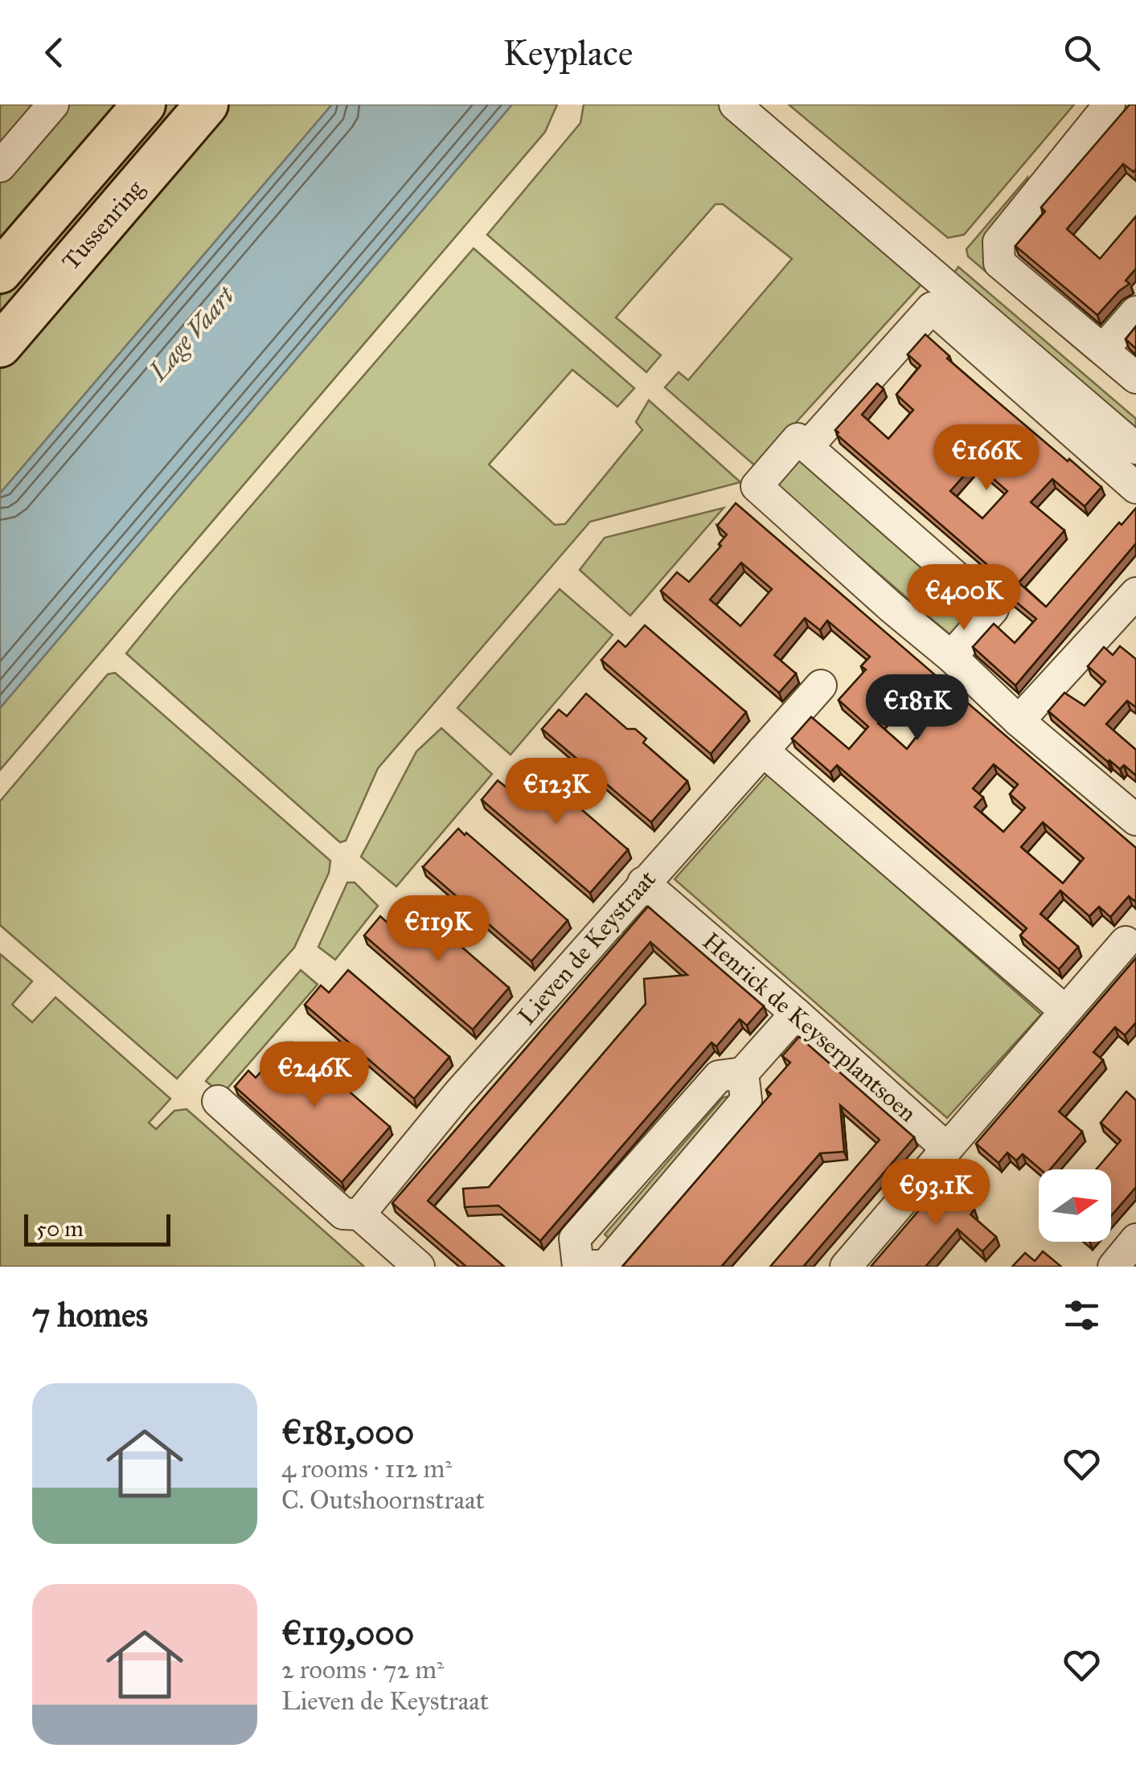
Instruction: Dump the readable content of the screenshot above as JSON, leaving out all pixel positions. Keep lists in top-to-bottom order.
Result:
{
  "streets": {
    "highway": ["Tussenring"],
    "street": ["Lieven de Keystraat", "Henrick de Keyserplantsoen"]
  },
  "crossings": [
    ["Lieven de Keystraat", "Henrick de Keyserplantsoen"]
  ],
  "water": ["Lage Vaart"],
  "scale_bar": "50 m",
  "north": "right",
  "page": {
    "header": "Keyplace",
    "price": [
      "€166K",
      "€400K",
      "€181K",
      "€123K",
      "€119K",
      "€246K",
      "€93.1K"
    ],
    "scale": "50 m",
    "heading": "7 homes",
    "list": [
      {
        "name": "€181,000",
        "note": "4 rooms · 112 m² · C. Outshoornstraat"
      },
      {
        "name": "€119,000",
        "note": "2 rooms · 72 m² · Lieven de Keystraat"
      }
    ]
  }
}
